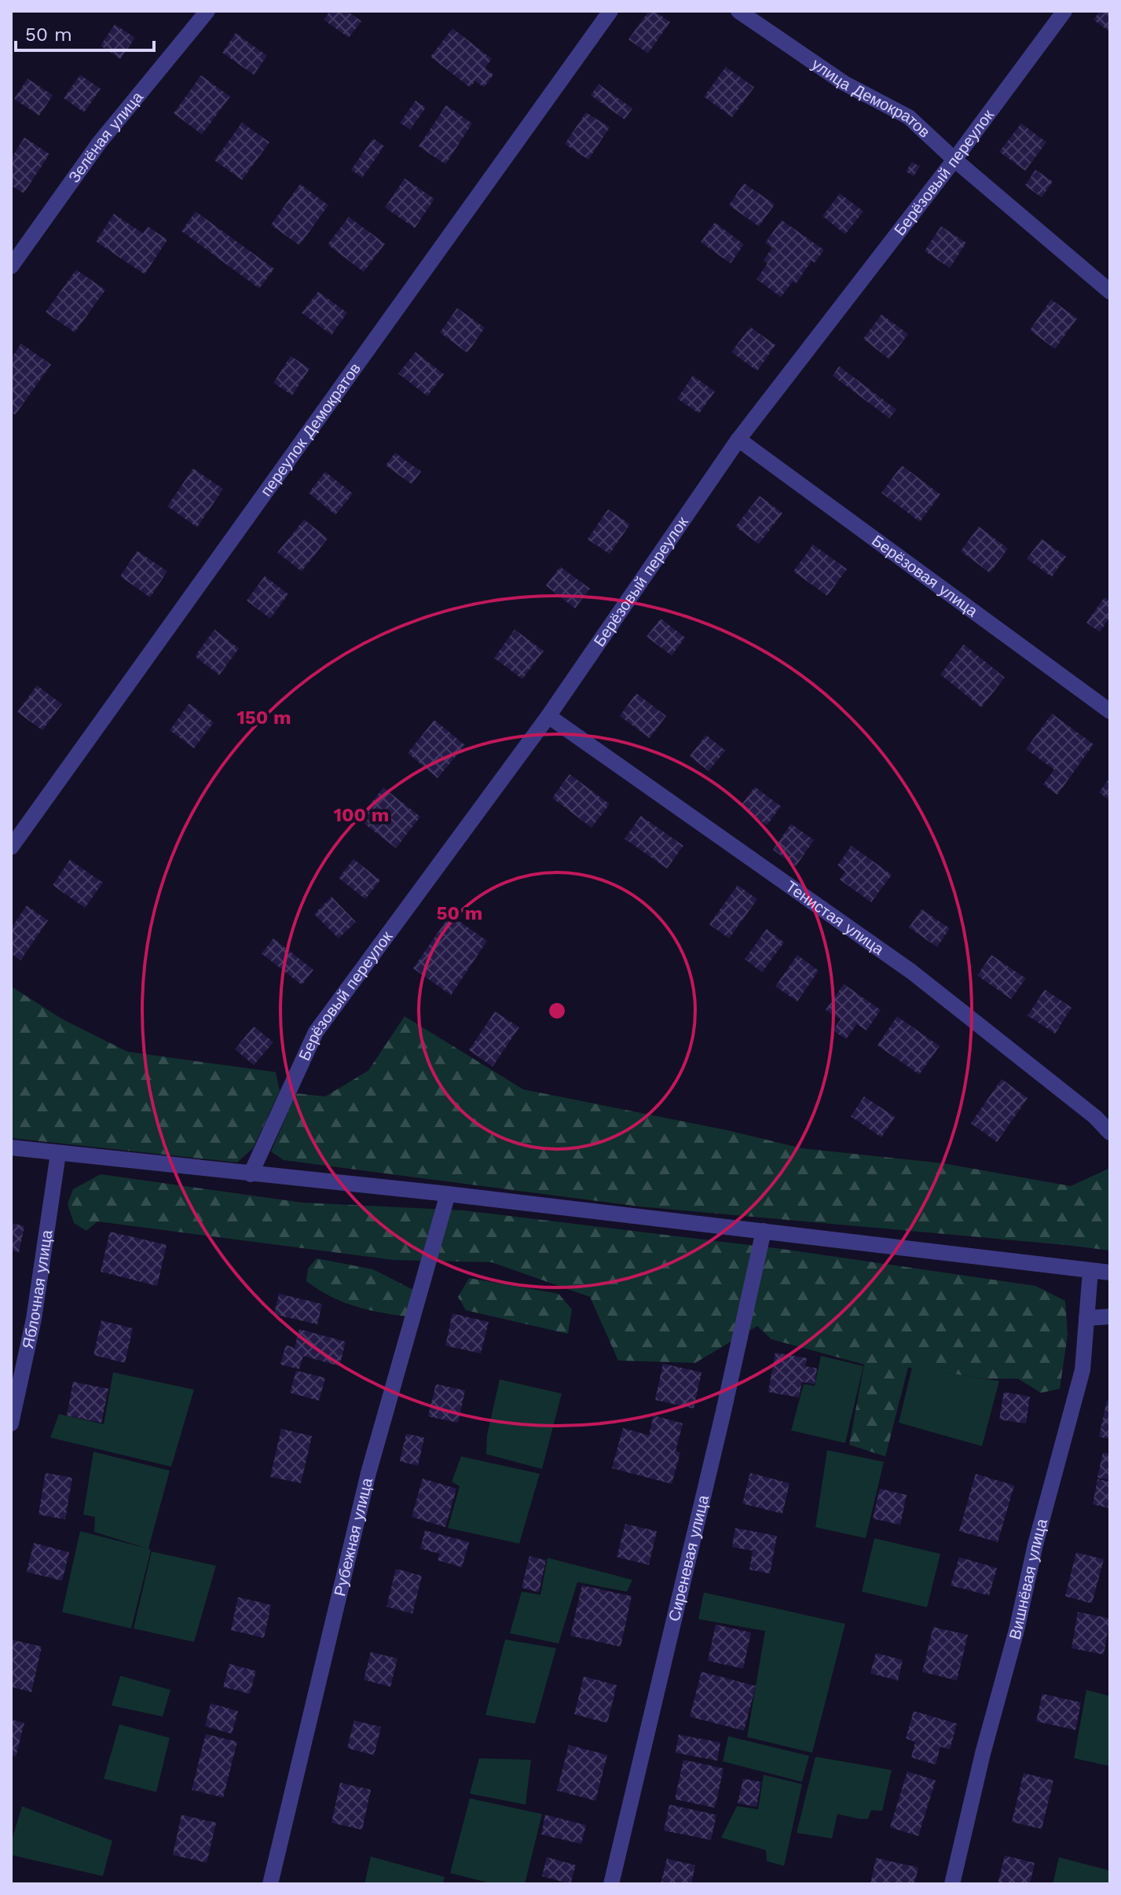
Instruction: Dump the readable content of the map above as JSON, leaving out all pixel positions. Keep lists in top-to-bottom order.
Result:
{
  "streets": {
    "street": [
      "улица Демократов",
      "Зелёная улица",
      "Берёзовый переулок",
      "переулок Демократов",
      "Берёзовая улица",
      "Тенистая улица",
      "Яблочная улица",
      "Рубежная улица",
      "Сиреневая улица",
      "Вишнёвая улица"
    ]
  },
  "crossings": [
    ["улица Демократов", "Берёзовый переулок"],
    ["Берёзовый переулок", "Берёзовая улица"],
    ["Берёзовый переулок", "Тенистая улица"]
  ],
  "scale_bar": "50 m",
  "rings": ["150 m", "100 m", "50 m"]
}
